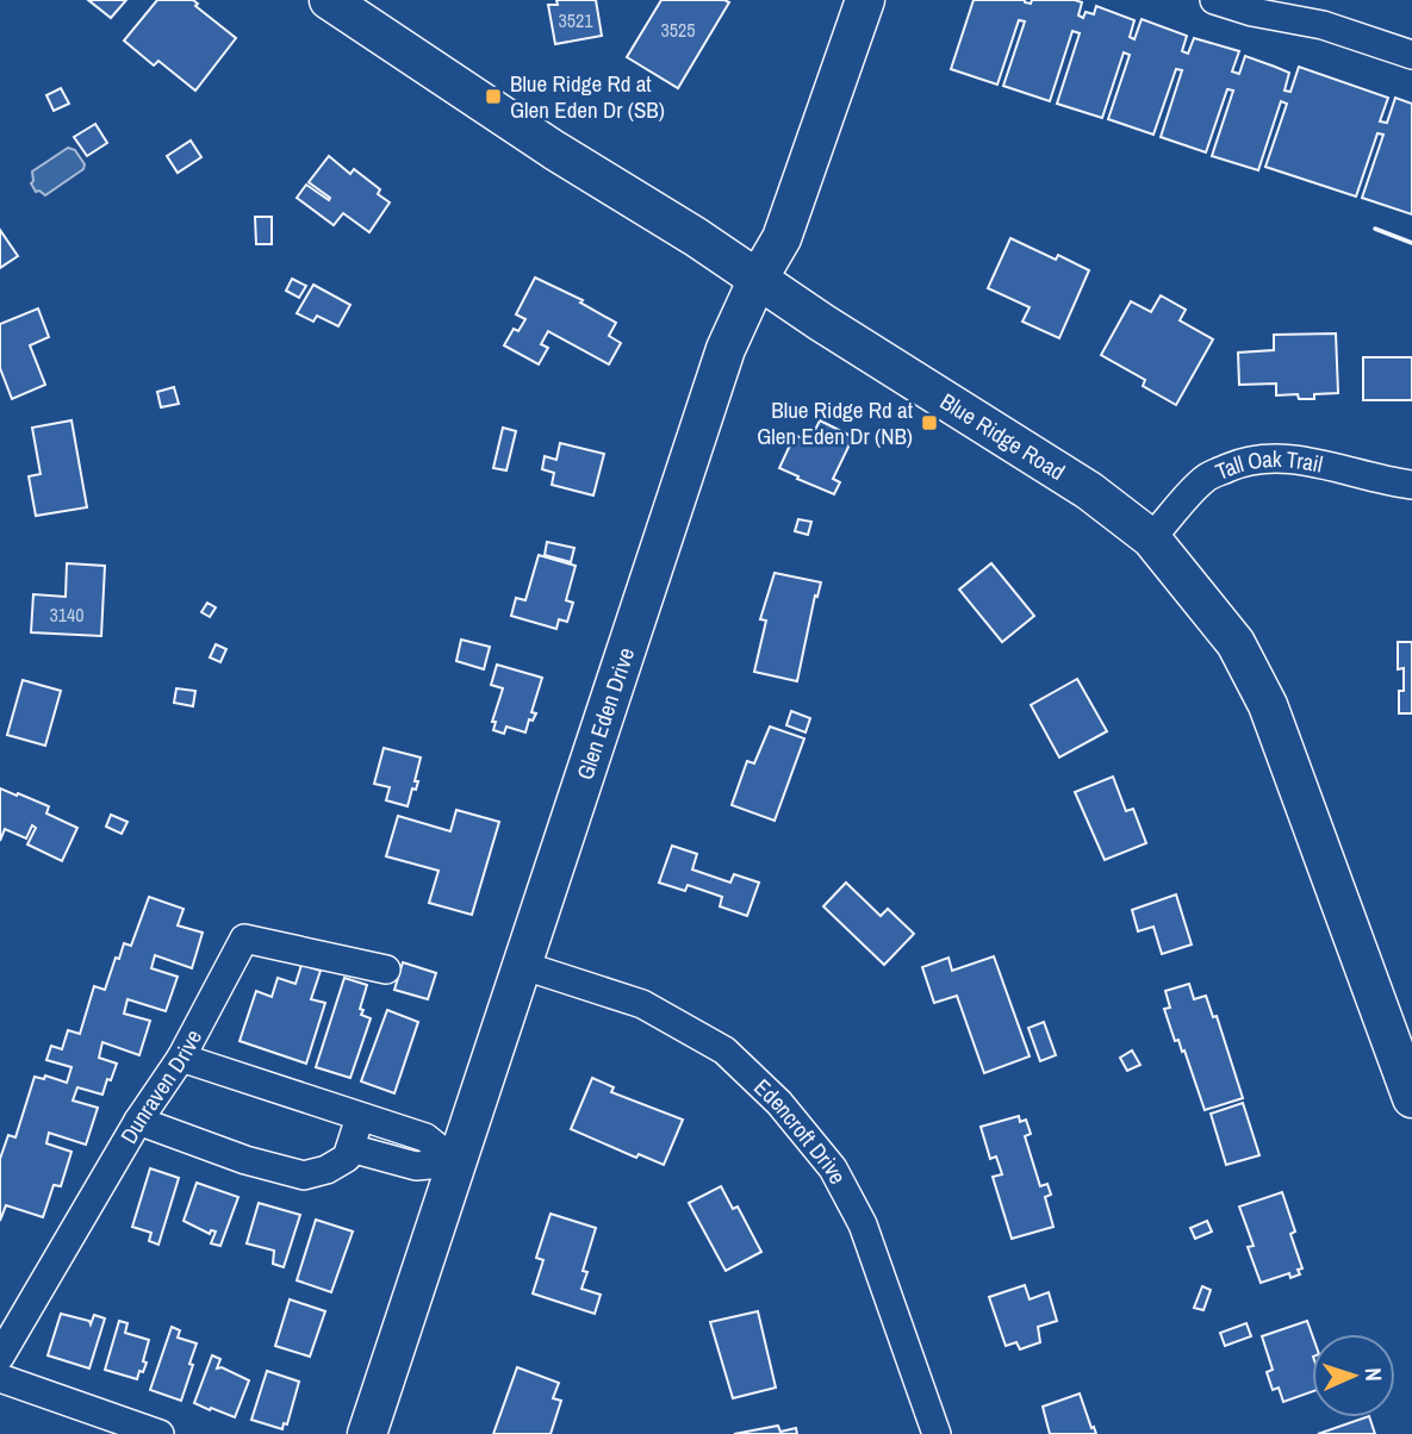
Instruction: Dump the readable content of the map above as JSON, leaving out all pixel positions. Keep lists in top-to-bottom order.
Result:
{
  "streets": {
    "main road": ["Blue Ridge Road", "Glen Eden Drive"],
    "street": ["Tall Oak Trail", "Dunraven Drive", "Edencroft Drive"]
  },
  "crossings": [
    ["Blue Ridge Road", "Tall Oak Trail"],
    ["Blue Ridge Road", "Glen Eden Drive"],
    ["Glen Eden Drive", "Edencroft Drive"]
  ],
  "places": {
    "transit": ["Blue Ridge Rd at Glen Eden Dr (SB)", "Blue Ridge Rd at Glen Eden Dr (NB)"]
  },
  "house_numbers": ["3521", "3525", "3140"],
  "north": "right"
}
